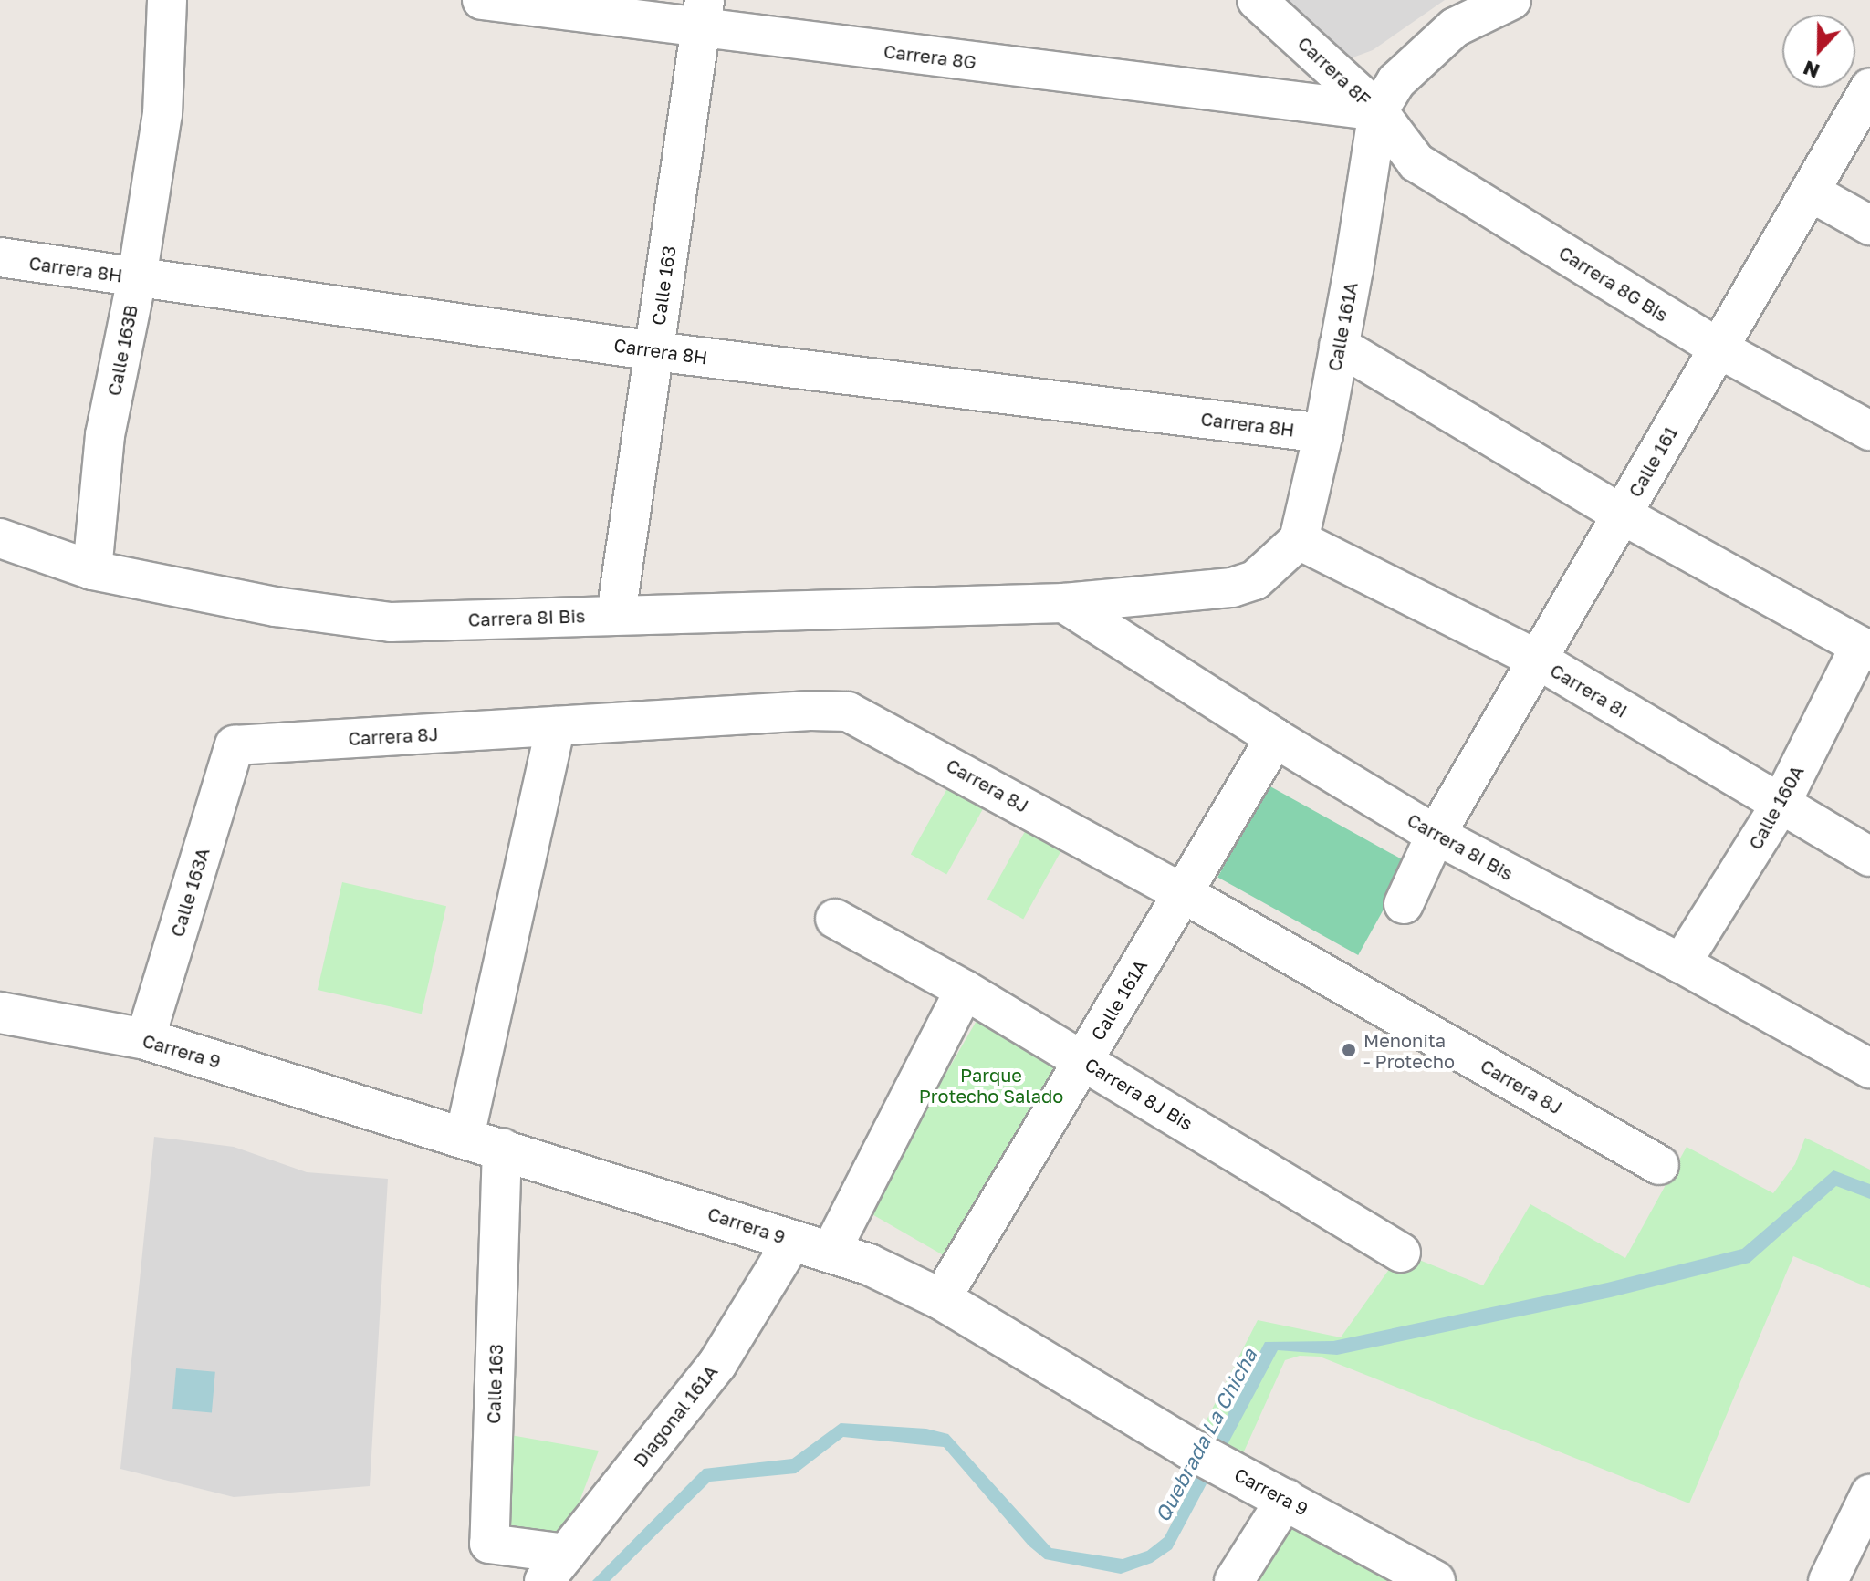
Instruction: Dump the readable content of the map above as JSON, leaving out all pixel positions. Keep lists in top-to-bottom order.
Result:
{
  "streets": {
    "street": [
      "Carrera 8G",
      "Carrera 8F",
      "Carrera 8H",
      "Carrera 8G Bis",
      "Calle 163",
      "Calle 161A",
      "Calle 163B",
      "Calle 161",
      "Carrera 8I Bis",
      "Carrera 8I",
      "Carrera 8J",
      "Calle 160A",
      "Calle 163A",
      "Carrera 9",
      "Carrera 8J Bis",
      "Diagonal 161A"
    ]
  },
  "crossings": [
    ["Carrera 8G", "Carrera 8F"],
    ["Carrera 8G", "Carrera 8G Bis"],
    ["Carrera 8G", "Calle 163"],
    ["Carrera 8G", "Calle 161A"],
    ["Carrera 8F", "Carrera 8G Bis"],
    ["Carrera 8F", "Calle 161A"],
    ["Carrera 8H", "Calle 163"],
    ["Carrera 8H", "Calle 161A"],
    ["Carrera 8H", "Calle 163B"],
    ["Carrera 8G Bis", "Calle 161A"],
    ["Carrera 8G Bis", "Calle 161"],
    ["Calle 163", "Carrera 8I Bis"],
    ["Calle 163", "Carrera 8J"],
    ["Calle 163", "Carrera 9"],
    ["Calle 163", "Diagonal 161A"],
    ["Calle 161A", "Carrera 8I Bis"],
    ["Calle 161A", "Carrera 8I"],
    ["Calle 161A", "Carrera 8J"],
    ["Calle 161A", "Carrera 9"],
    ["Calle 161A", "Carrera 8J Bis"],
    ["Calle 163B", "Carrera 8I Bis"],
    ["Calle 161", "Carrera 8I Bis"],
    ["Calle 161", "Carrera 8I"],
    ["Carrera 8I Bis", "Carrera 8I"],
    ["Carrera 8I Bis", "Calle 160A"],
    ["Carrera 8I", "Calle 160A"],
    ["Carrera 8J", "Calle 163A"],
    ["Calle 163A", "Carrera 9"],
    ["Carrera 9", "Diagonal 161A"],
    ["Carrera 8J Bis", "Diagonal 161A"]
  ],
  "water": ["Quebrada La Chicha"],
  "parks": ["Parque Protecho Salado"],
  "places": ["Menonita - Protecho"],
  "north": "bottom"
}
